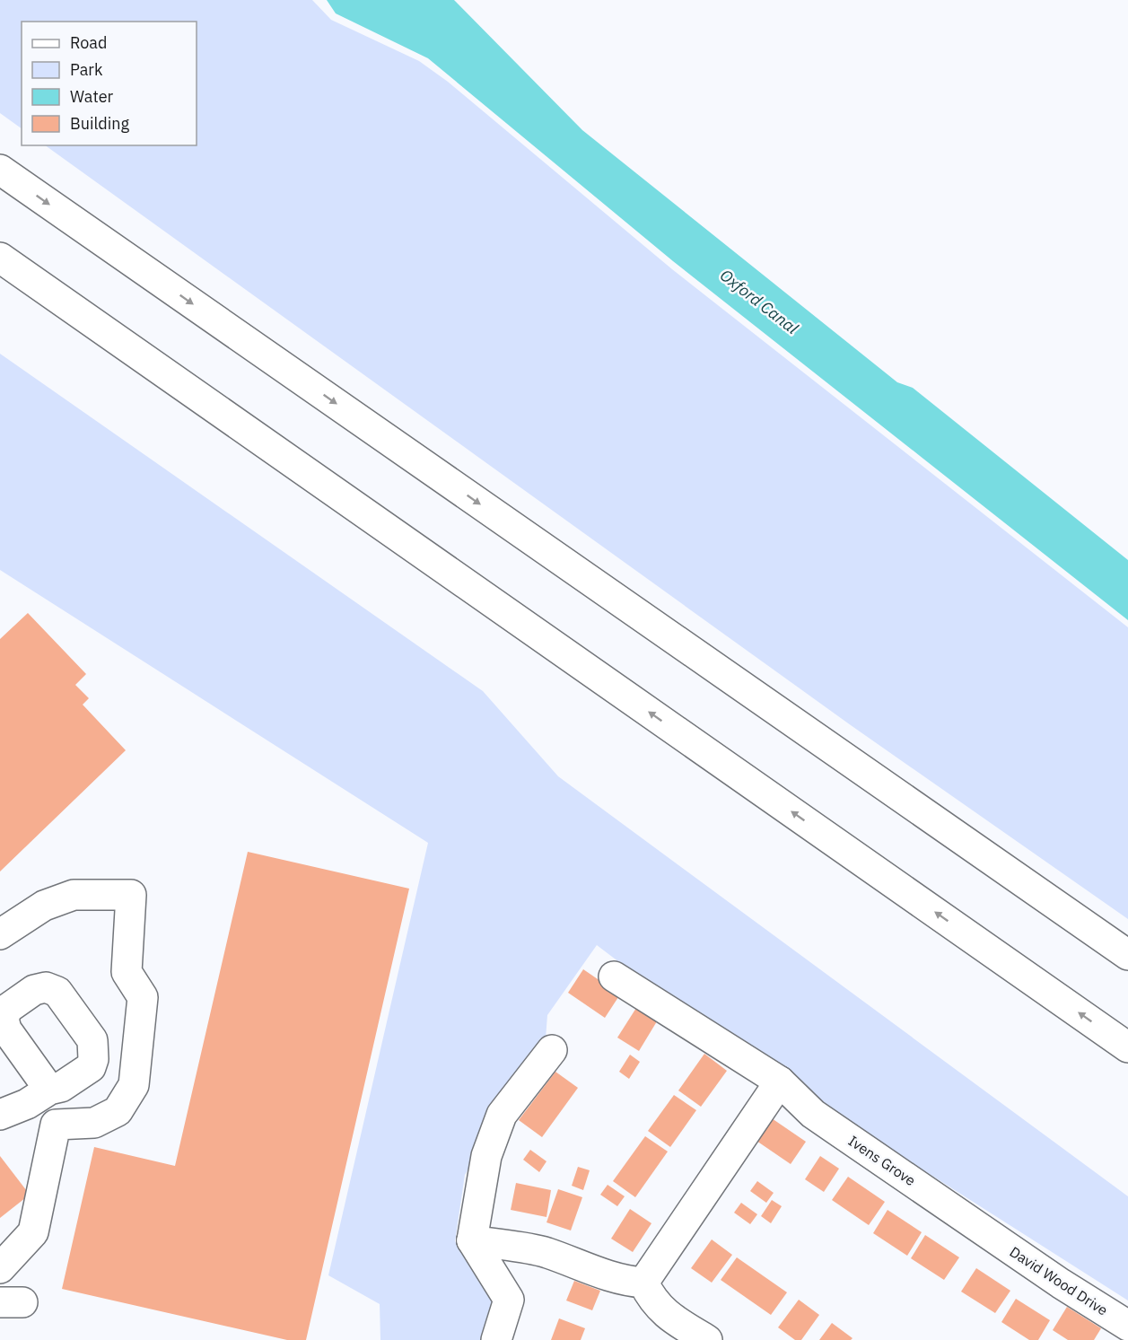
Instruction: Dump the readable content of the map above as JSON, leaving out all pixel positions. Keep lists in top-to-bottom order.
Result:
{
  "streets": {
    "main road": ["Ivens Grove", "David Wood Drive"]
  },
  "crossings": [
    ["Ivens Grove", "David Wood Drive"]
  ],
  "water": ["Oxford Canal"],
  "legend": [
    "Road",
    "Park",
    "Water",
    "Building"
  ]
}
